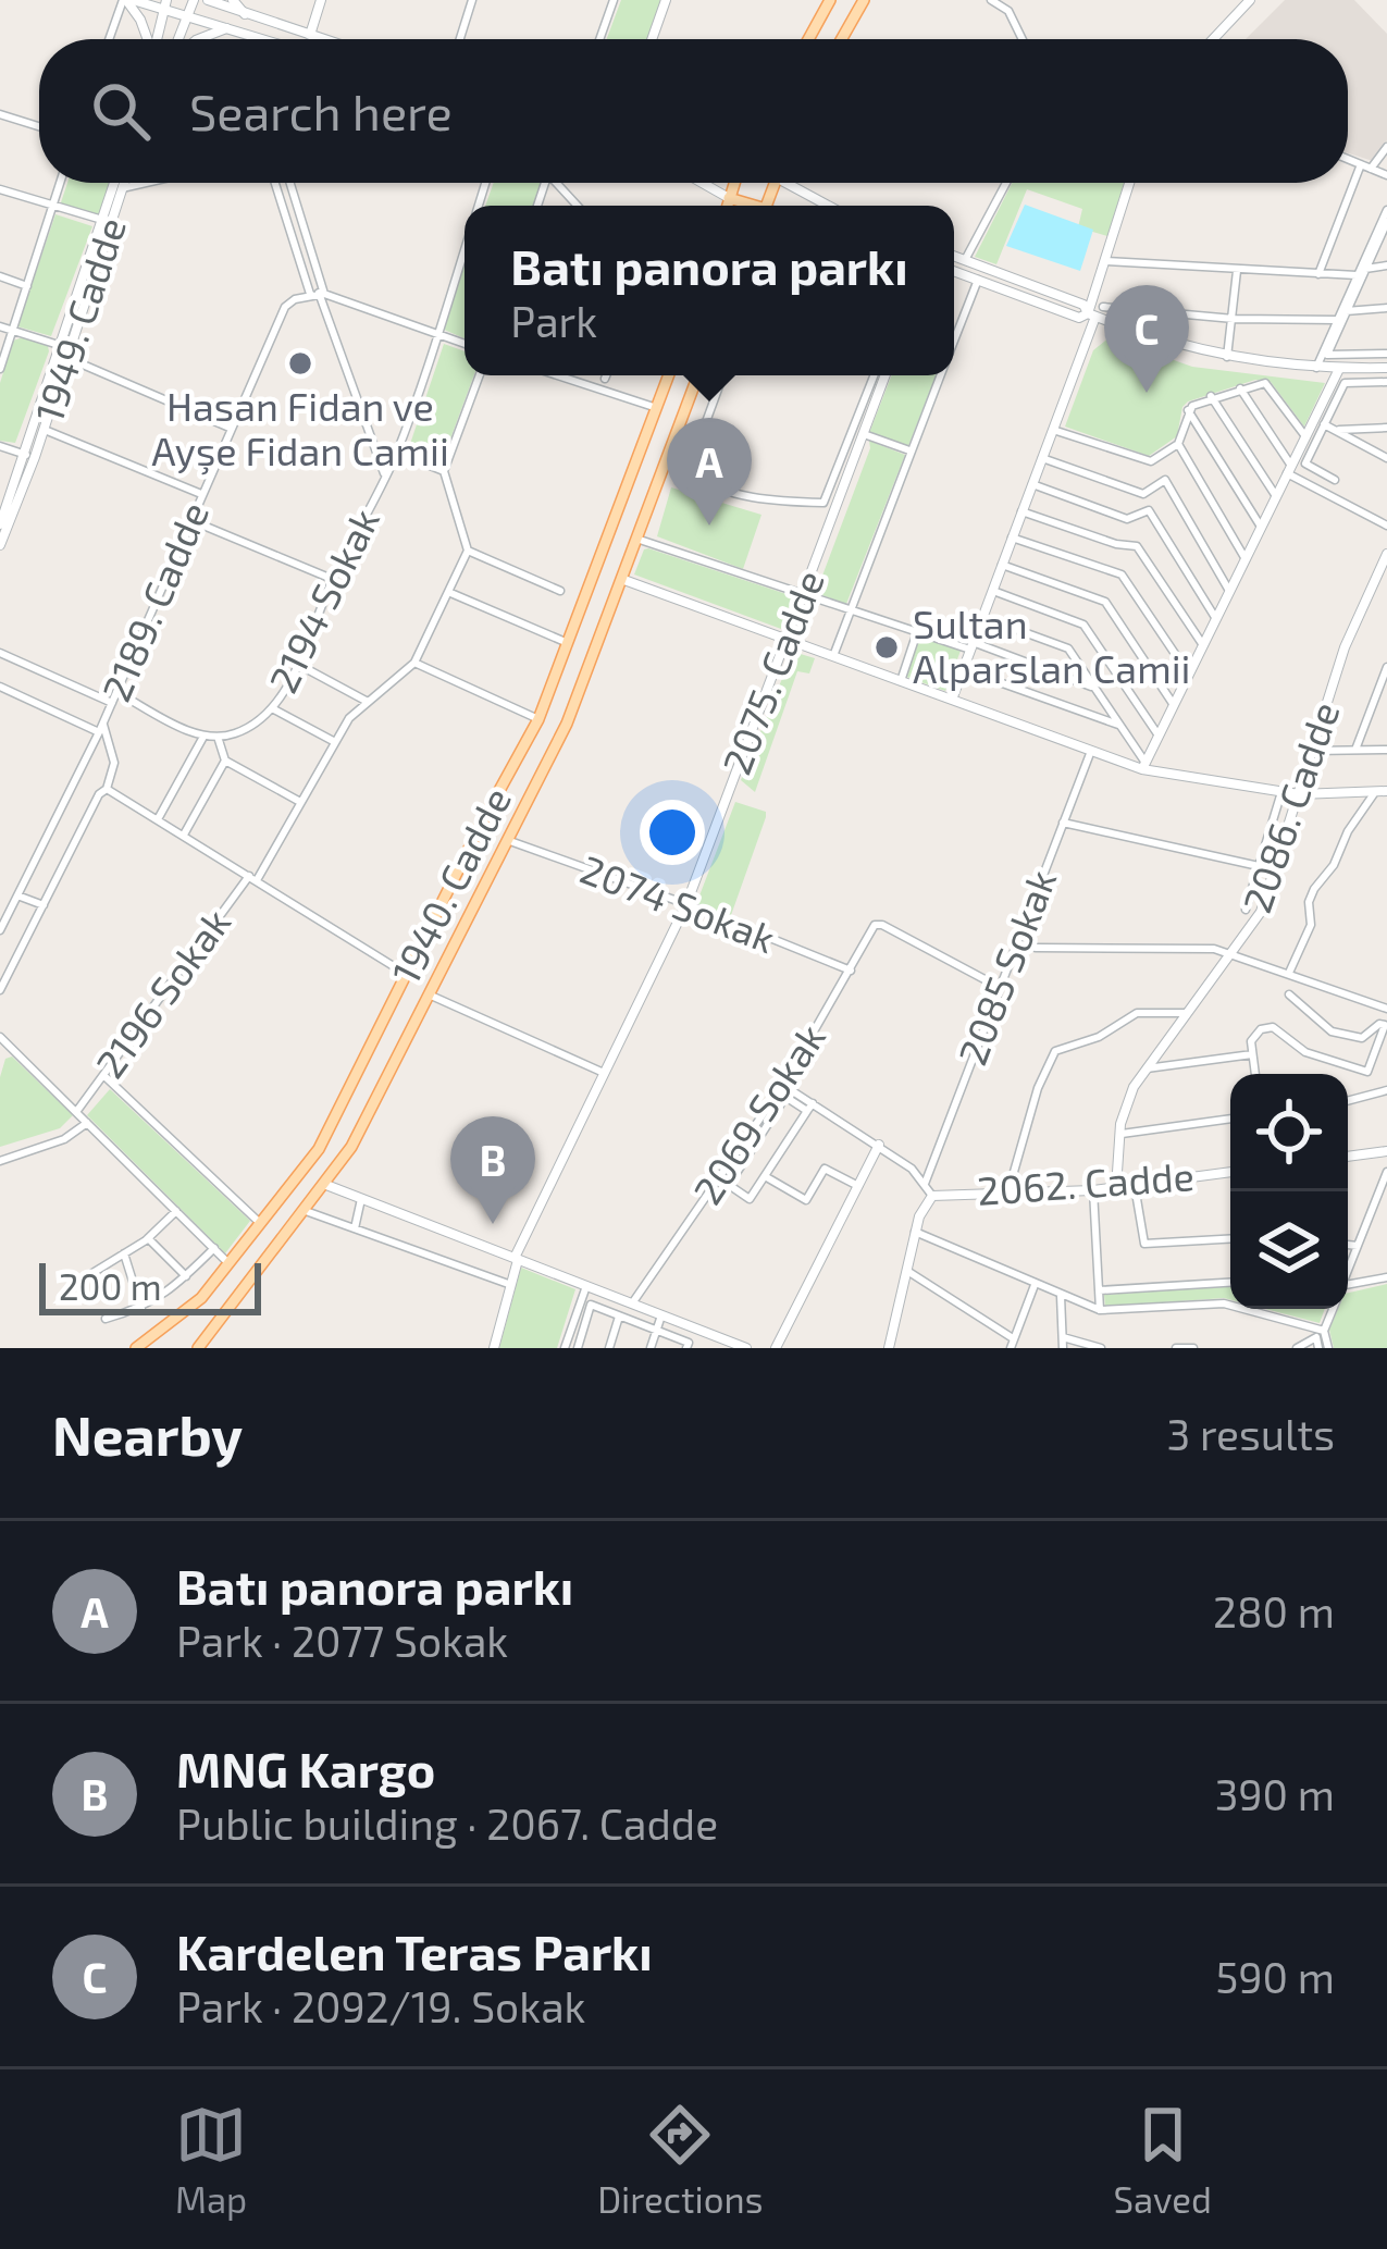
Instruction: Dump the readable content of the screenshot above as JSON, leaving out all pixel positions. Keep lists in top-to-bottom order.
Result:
{
  "streets": {
    "main road": ["1940. Cadde"],
    "street": [
      "1949. Cadde",
      "2194 Sokak",
      "2189. Cadde",
      "2075. Cadde",
      "2086. Cadde",
      "2074 Sokak",
      "2085 Sokak",
      "2196 Sokak",
      "2069 Sokak",
      "2062. Cadde"
    ]
  },
  "crossings": [
    ["2194 Sokak", "2189. Cadde"],
    ["2075. Cadde", "2074 Sokak"],
    ["2086. Cadde", "2062. Cadde"],
    ["1940. Cadde", "2074 Sokak"],
    ["2074 Sokak", "2069 Sokak"],
    ["2085 Sokak", "2069 Sokak"]
  ],
  "places": ["Hasan Fidan ve Ayşe Fidan Camii", "Sultan Alparslan Camii"],
  "scale_bar": "200 m",
  "page": {
    "search": "Search here",
    "popup": ["Batı panora parkı", "Park"],
    "pins": ["C", "A", "B"],
    "scale": "200 m",
    "heading": ["Nearby", "3 results"],
    "list": [
      {
        "mark": "A",
        "name": "Batı panora parkı",
        "note": "Park · 2077 Sokak",
        "value": "280 m"
      },
      {
        "mark": "B",
        "name": "MNG Kargo",
        "note": "Public building · 2067. Cadde",
        "value": "390 m"
      },
      {
        "mark": "C",
        "name": "Kardelen Teras Parkı",
        "note": "Park · 2092/19. Sokak",
        "value": "590 m"
      }
    ],
    "nav": ["Map", "Directions", "Saved"]
  }
}
